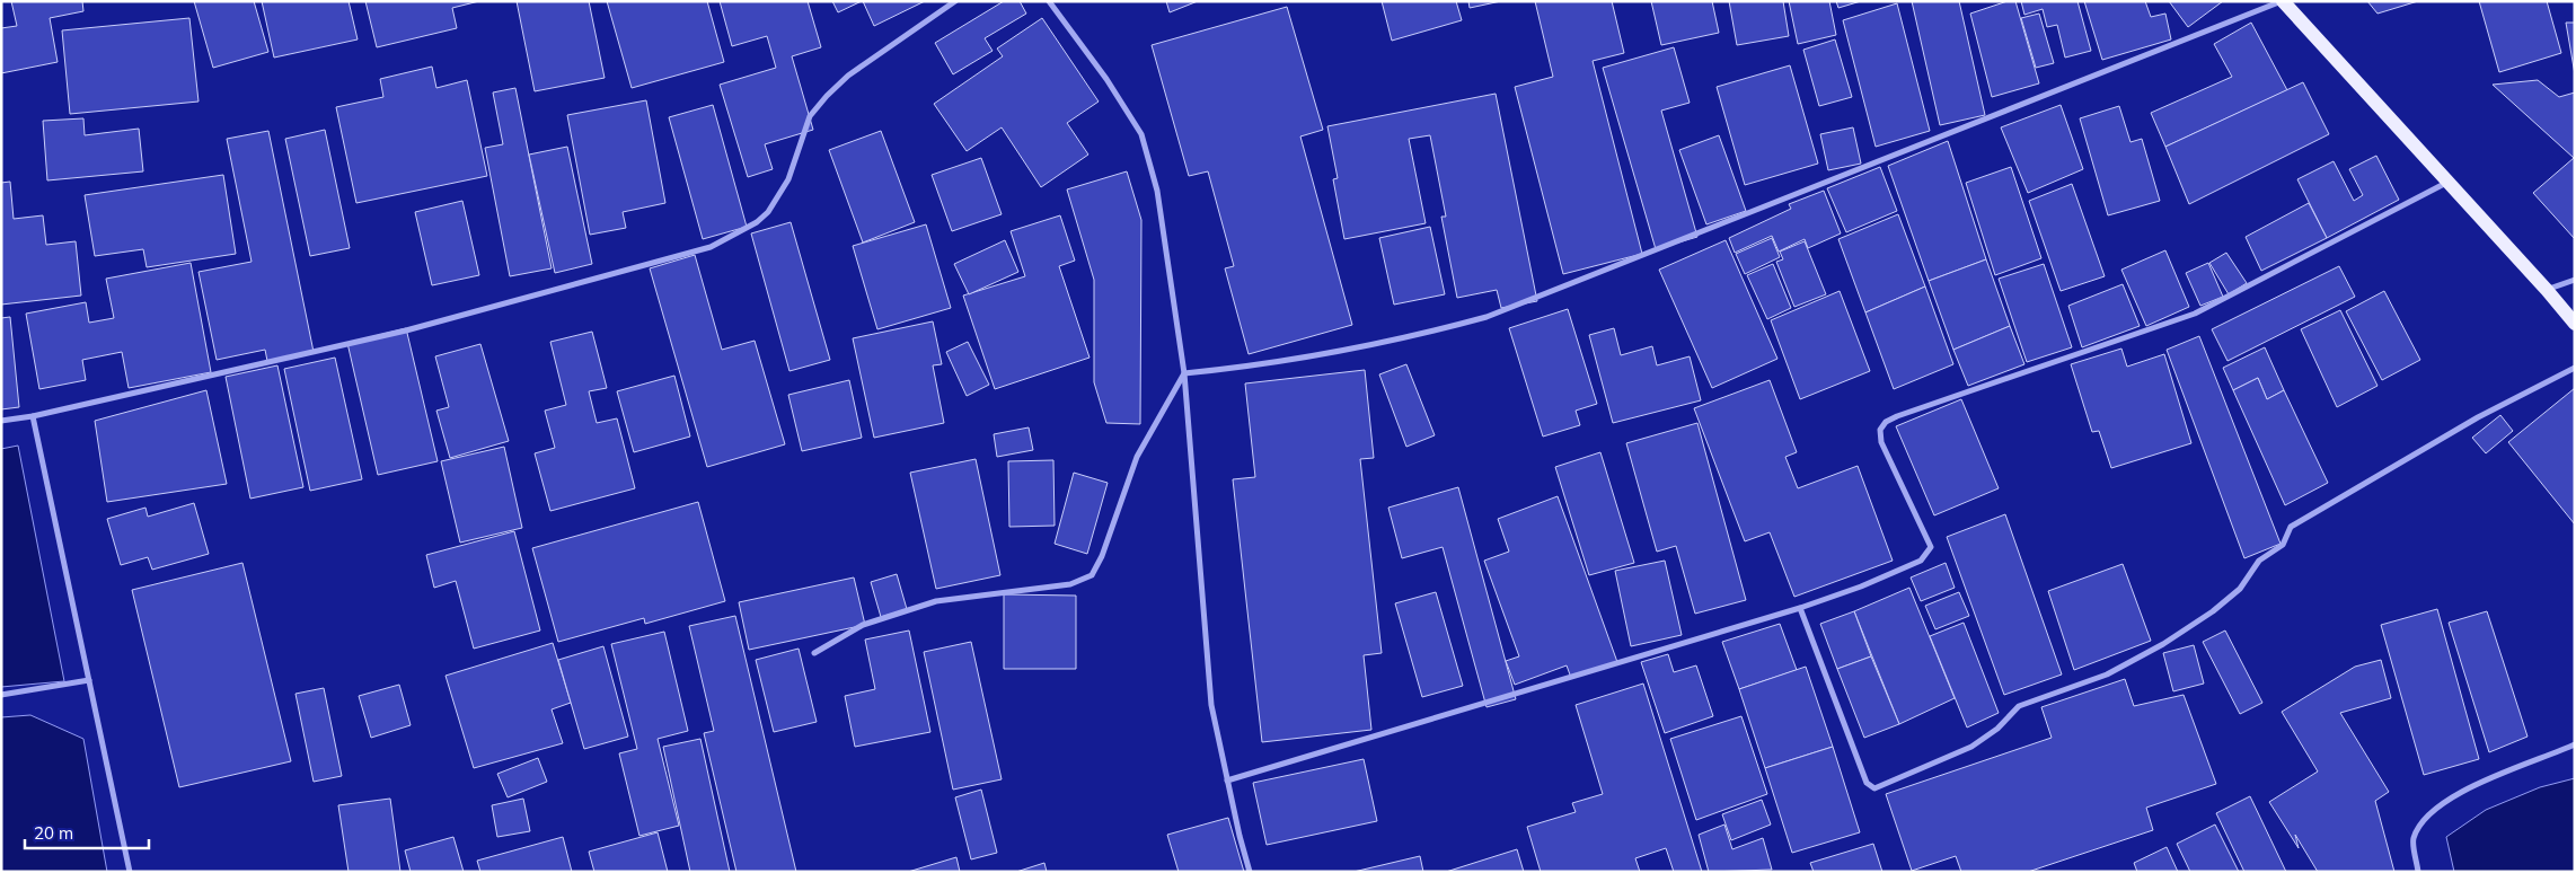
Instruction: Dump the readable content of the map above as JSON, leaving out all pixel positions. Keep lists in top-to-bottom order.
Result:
{
  "scale_bar": "20 m"
}
